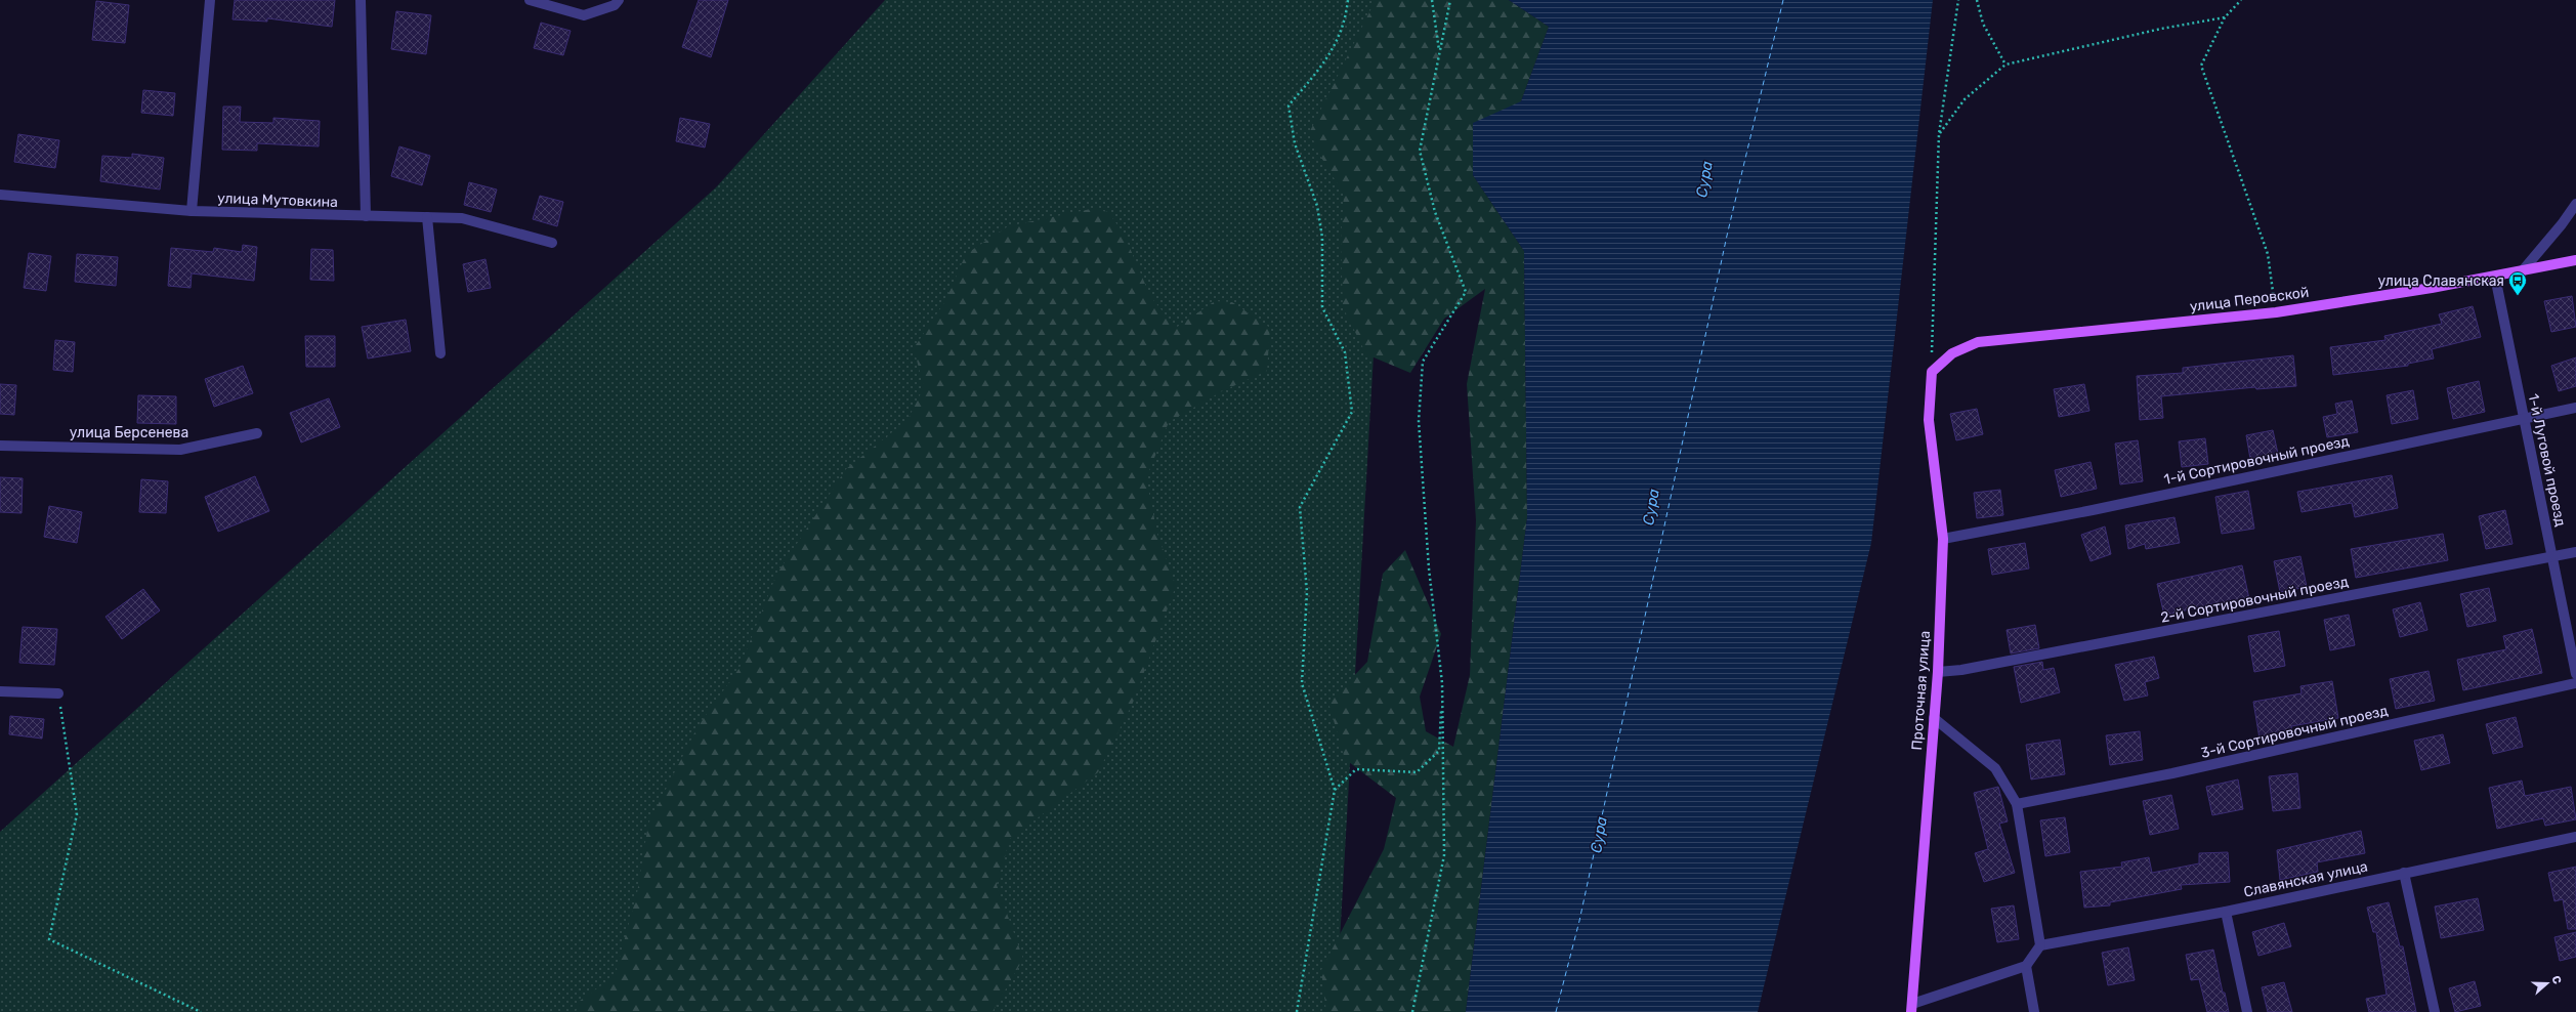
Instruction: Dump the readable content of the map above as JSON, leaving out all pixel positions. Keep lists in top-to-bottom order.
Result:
{
  "streets": {
    "main road": ["улица Перовской", "Проточная улица"],
    "street": [
      "улица Мутовкина",
      "улица Берсенева",
      "1-й Сортировочный проезд",
      "1-й Луговой проезд",
      "2-й Сортировочный проезд",
      "3-й Сортировочный проезд",
      "Славянская улица"
    ]
  },
  "crossings": [
    ["улица Перовской", "1-й Луговой проезд"],
    ["улица Перовской", "Проточная улица"],
    ["1-й Сортировочный проезд", "1-й Луговой проезд"],
    ["1-й Сортировочный проезд", "Проточная улица"],
    ["1-й Луговой проезд", "2-й Сортировочный проезд"],
    ["2-й Сортировочный проезд", "Проточная улица"]
  ],
  "water": ["Сура"],
  "places": {
    "bus stop": ["улица Славянская"]
  },
  "north": "right"
}
